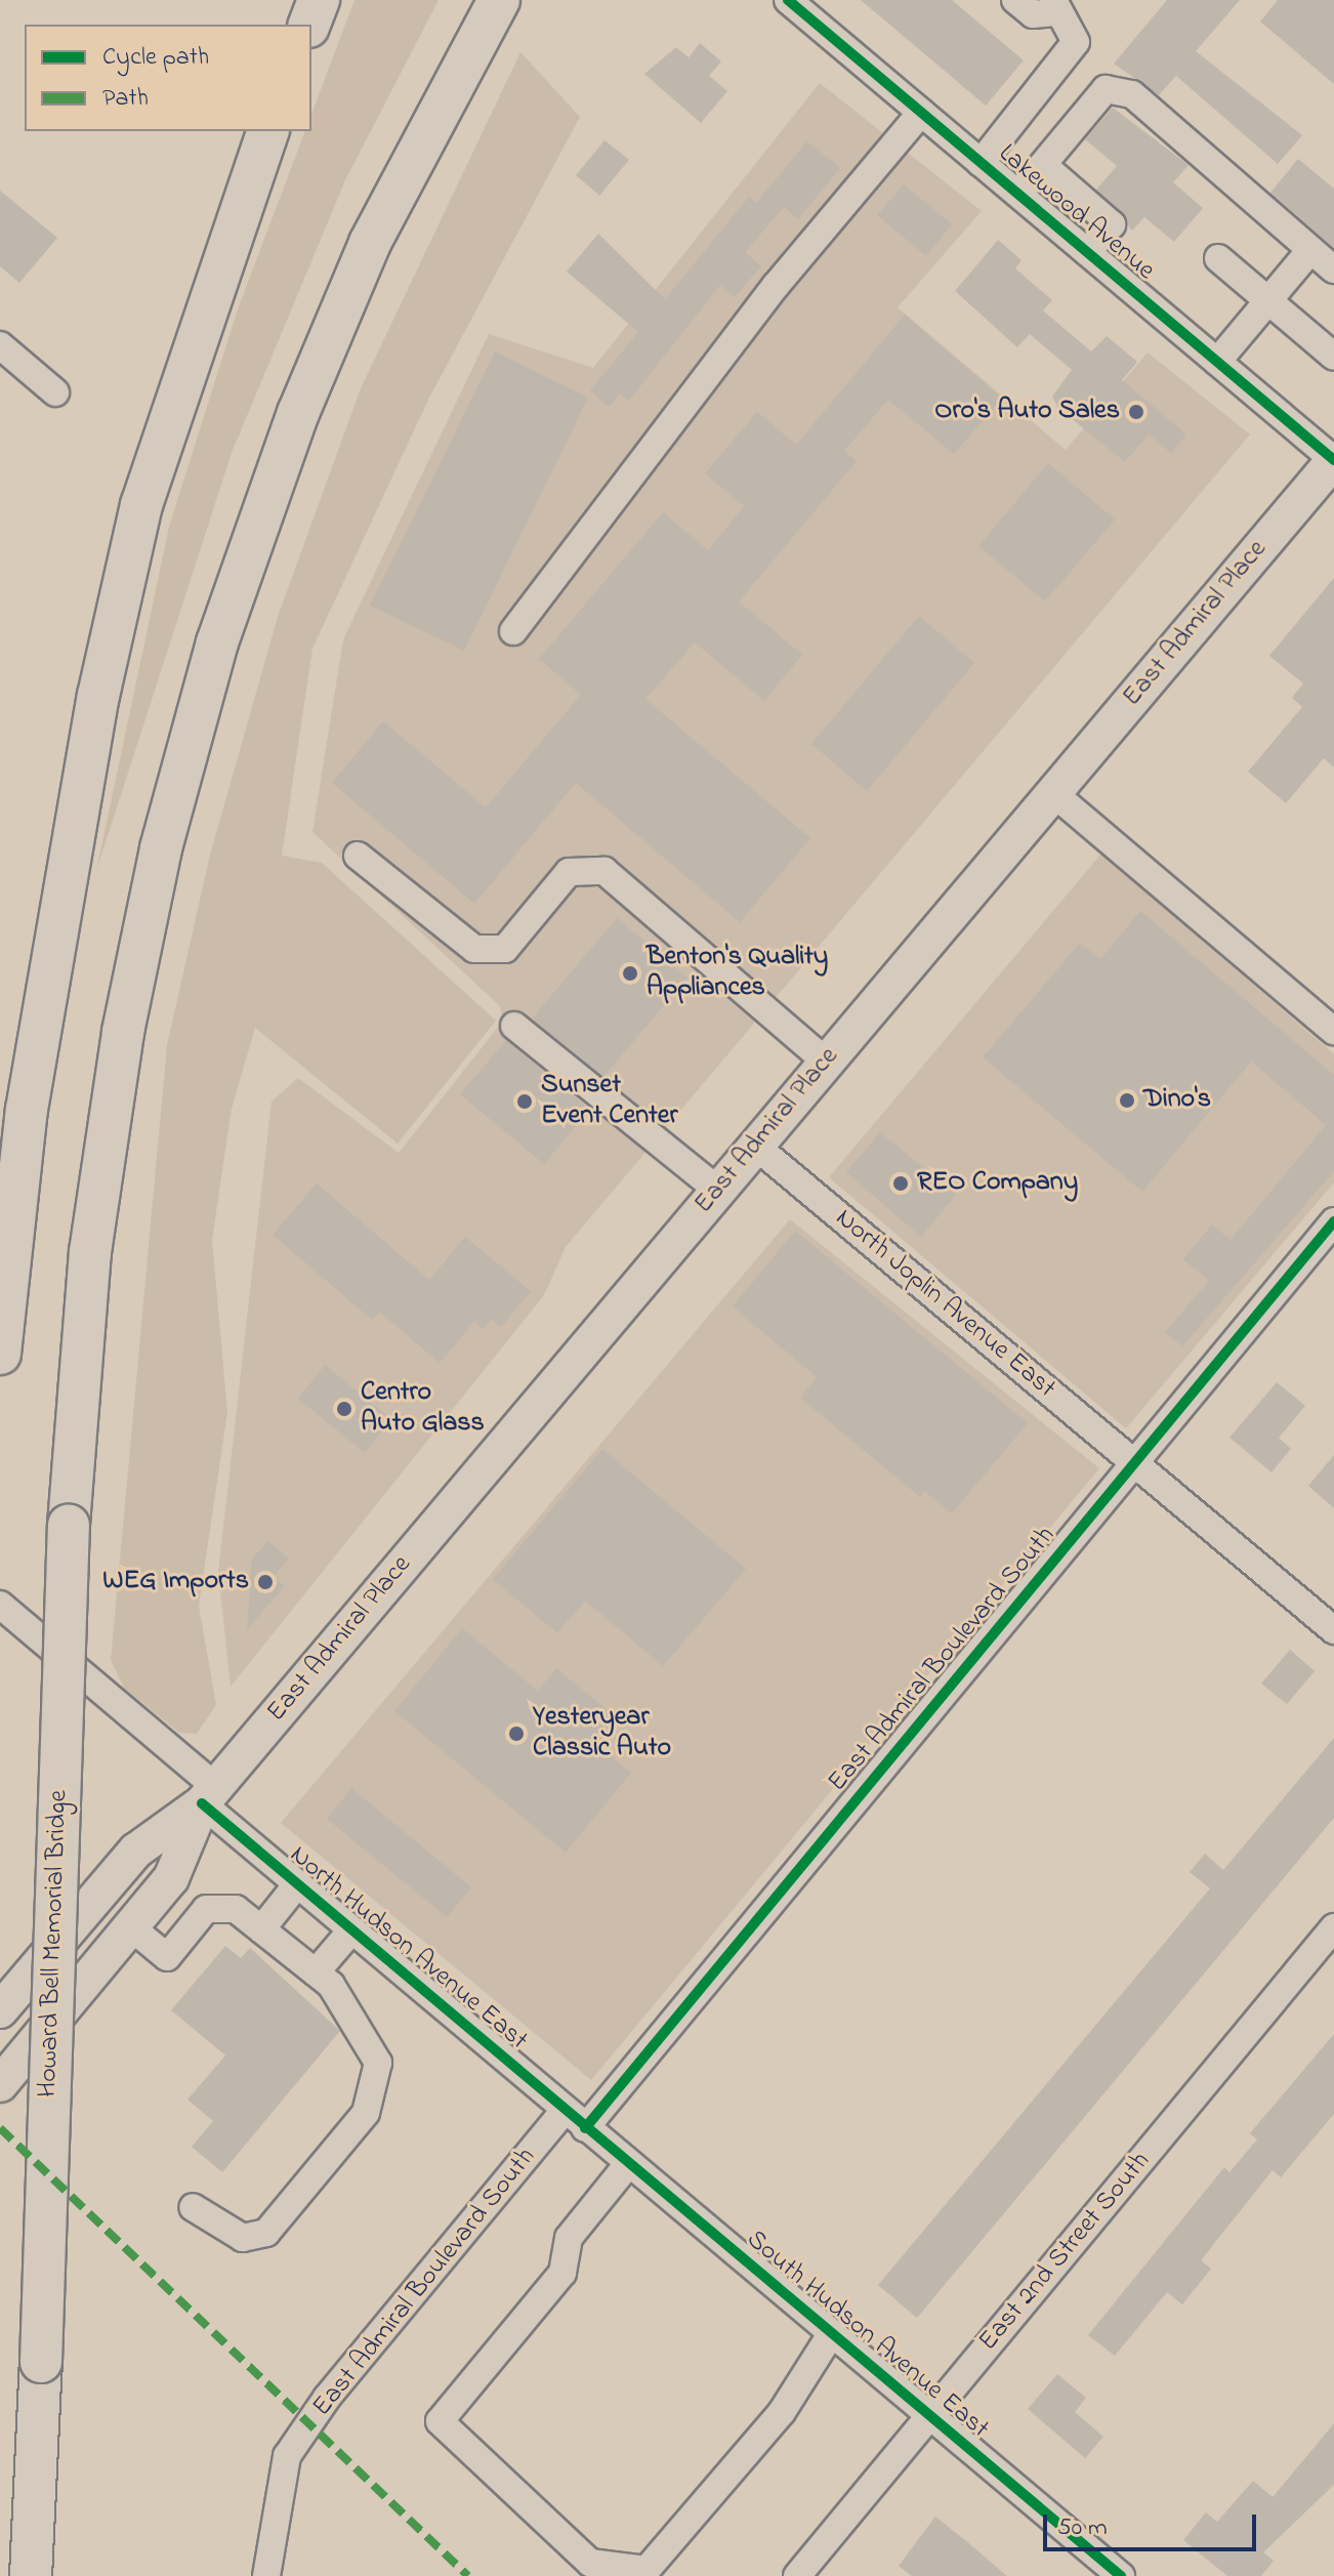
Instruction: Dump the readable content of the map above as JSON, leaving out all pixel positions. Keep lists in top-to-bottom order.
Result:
{
  "streets": {
    "highway": ["Howard Bell Memorial Bridge"],
    "main road": ["East Admiral Place"],
    "street": [
      "Lakewood Avenue",
      "North Joplin Avenue East",
      "East Admiral Boulevard South",
      "North Hudson Avenue East",
      "East 2nd Street South",
      "South Hudson Avenue East"
    ]
  },
  "crossings": [
    ["Lakewood Avenue", "East Admiral Place"],
    ["East Admiral Place", "North Joplin Avenue East"],
    ["East Admiral Place", "North Hudson Avenue East"],
    ["North Joplin Avenue East", "East Admiral Boulevard South"],
    ["East Admiral Boulevard South", "North Hudson Avenue East"],
    ["East Admiral Boulevard South", "South Hudson Avenue East"],
    ["North Hudson Avenue East", "South Hudson Avenue East"],
    ["East 2nd Street South", "South Hudson Avenue East"]
  ],
  "places": [
    "Oro's Auto Sales",
    "Benton's Quality Appliances",
    "Dino's",
    "Sunset Event Center",
    "REO Company",
    "Centro Auto Glass",
    "WEG Imports",
    "Yesteryear Classic Auto"
  ],
  "legend": ["Cycle path", "Path"],
  "scale_bar": "50 m"
}
